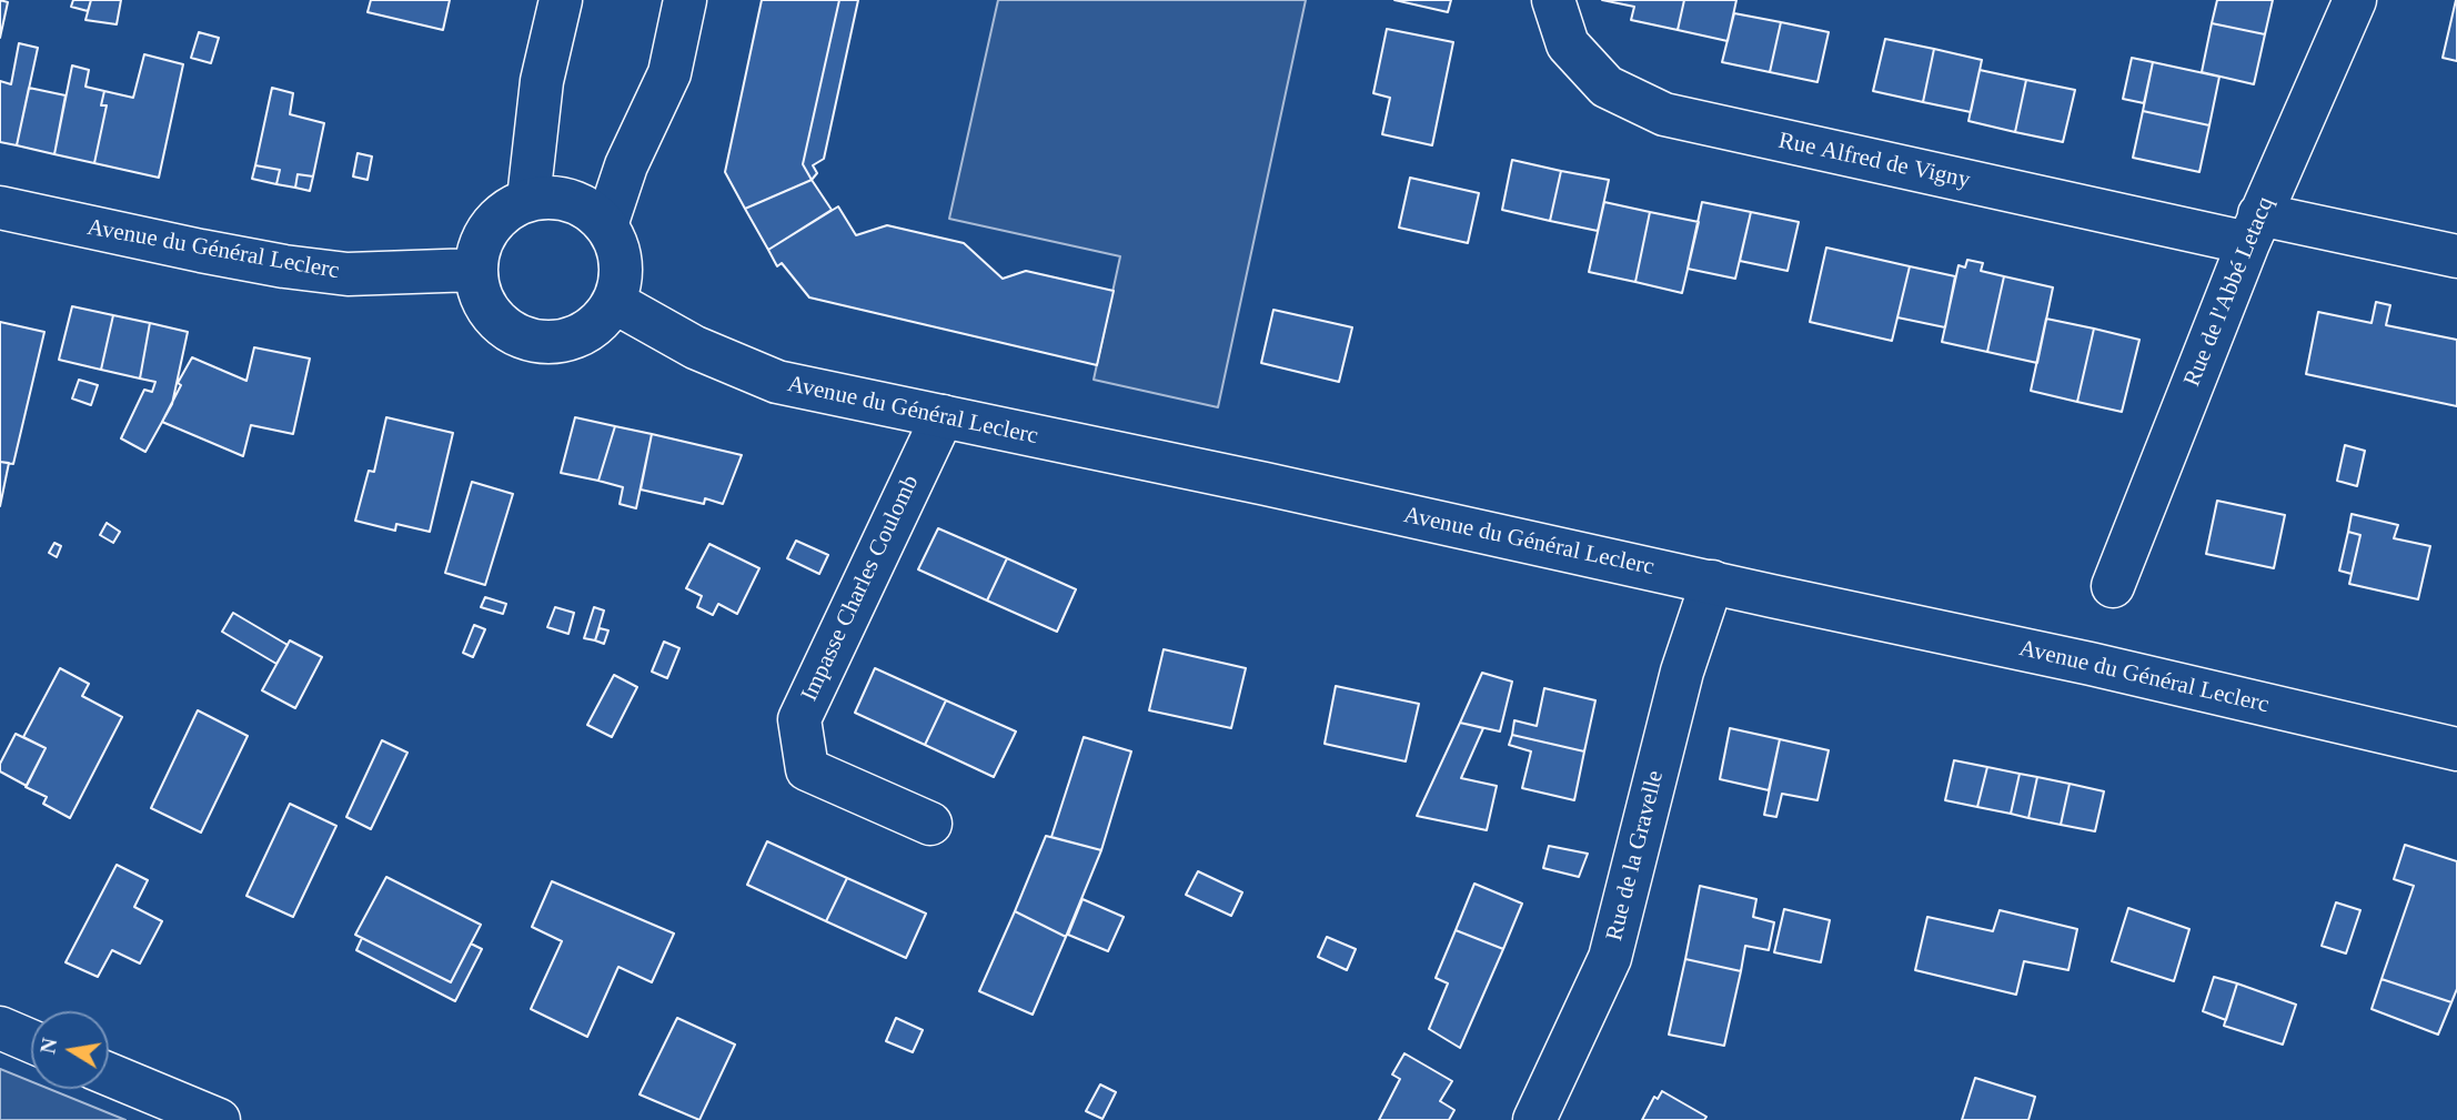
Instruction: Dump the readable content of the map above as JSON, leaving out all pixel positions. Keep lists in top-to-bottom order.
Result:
{
  "streets": {
    "street": [
      "Rue Alfred de Vigny",
      "Avenue du Général Leclerc",
      "Rue de l'Abbé Letacq",
      "Impasse Charles Coulomb",
      "Rue de la Gravelle"
    ]
  },
  "crossings": [
    ["Rue Alfred de Vigny", "Rue de l'Abbé Letacq"],
    ["Avenue du Général Leclerc", "Impasse Charles Coulomb"],
    ["Avenue du Général Leclerc", "Rue de la Gravelle"]
  ],
  "north": "left"
}
